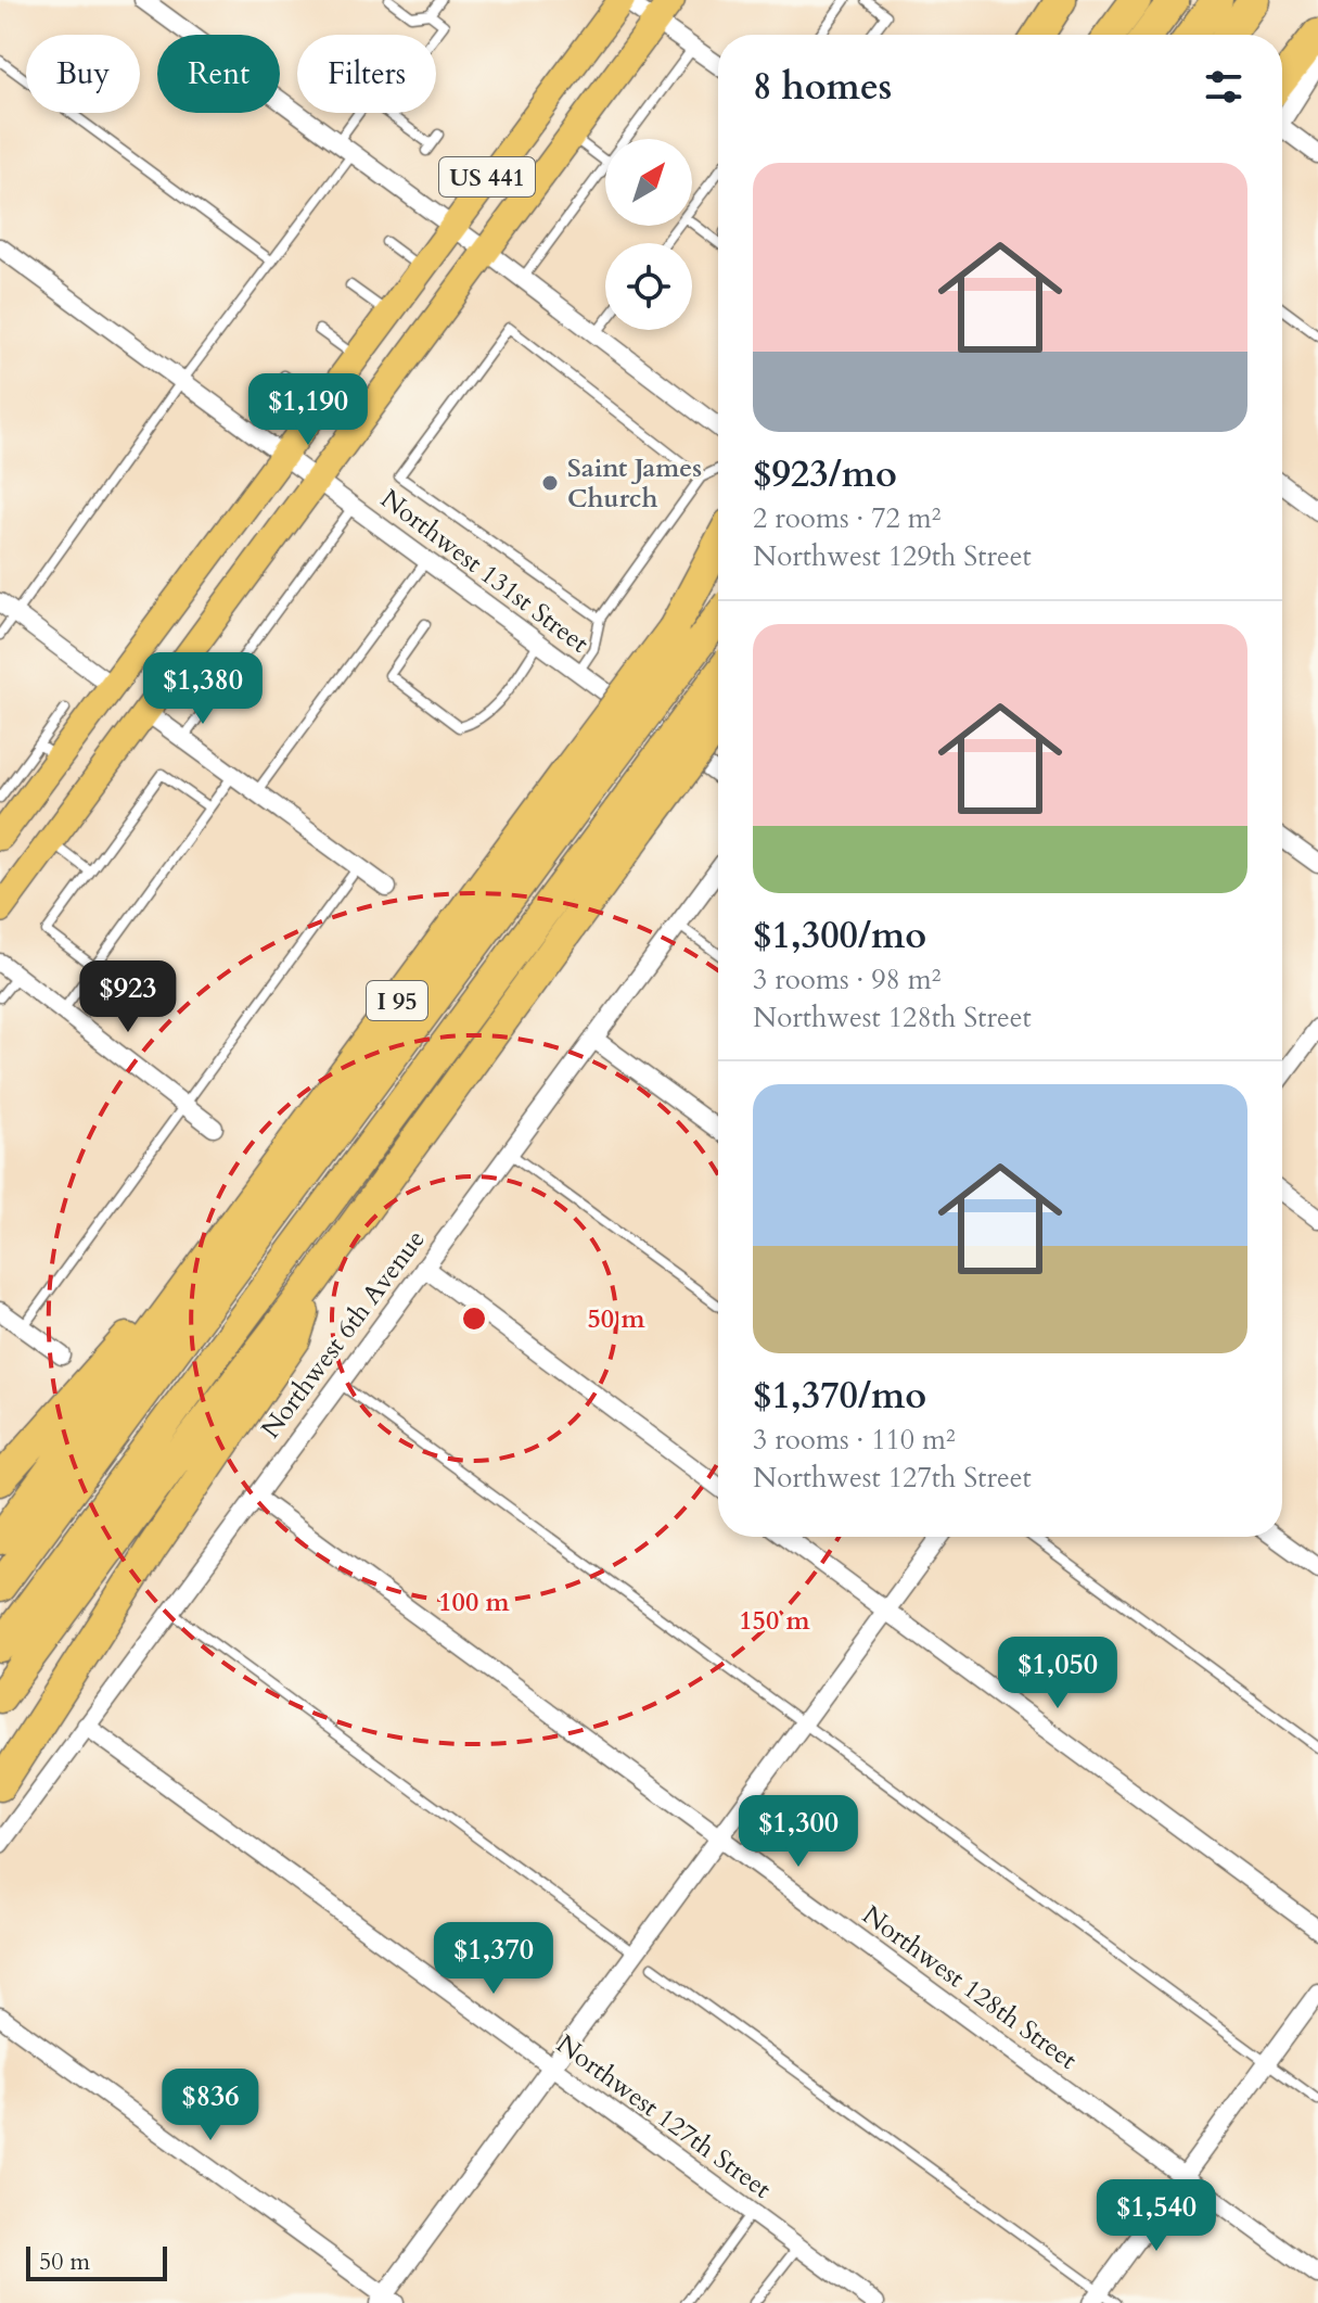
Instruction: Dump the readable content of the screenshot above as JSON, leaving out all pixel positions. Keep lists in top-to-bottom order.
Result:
{
  "streets": {
    "highway": ["I 95"],
    "main road": ["US 441"],
    "street": [
      "Northwest 131st Street",
      "Northwest 6th Avenue",
      "Northwest 128th Street",
      "Northwest 127th Street"
    ]
  },
  "crossings": [
    ["US 441", "Northwest 131st Street"],
    ["Northwest 6th Avenue", "Northwest 128th Street"],
    ["Northwest 6th Avenue", "Northwest 127th Street"]
  ],
  "places": ["Saint James Church"],
  "scale_bar": "50 m",
  "north": "top right",
  "page": {
    "chip": ["Buy", "Rent", "Filters"],
    "heading": "8 homes",
    "list": [
      {
        "name": "$923/mo",
        "note": "2 rooms · 72 m² · Northwest 129th Street"
      },
      {
        "name": "$1,300/mo",
        "note": "3 rooms · 98 m² · Northwest 128th Street"
      },
      {
        "name": "$1,370/mo",
        "note": "3 rooms · 110 m² · Northwest 127th Street"
      }
    ],
    "price": [
      "$1,190",
      "$1,380",
      "$923",
      "$1,050",
      "$1,300",
      "$1,370",
      "$836",
      "$1,540"
    ],
    "scale": "50 m"
  },
  "rings": ["50 m", "100 m", "150 m"]
}
